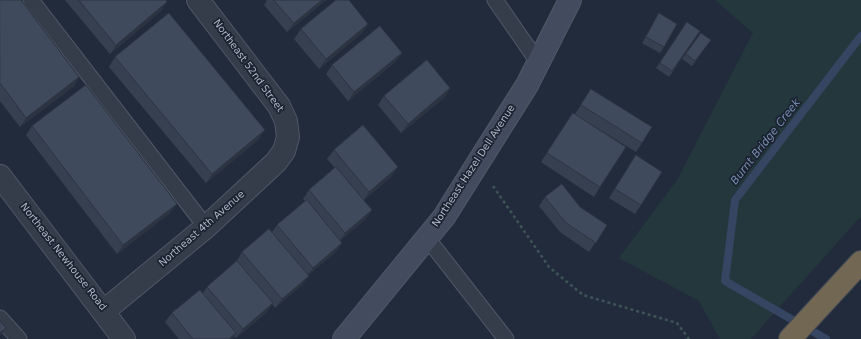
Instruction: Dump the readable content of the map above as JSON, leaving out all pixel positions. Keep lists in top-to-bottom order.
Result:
{
  "streets": {
    "street": [
      "Northeast 52nd Street",
      "Northeast Hazel Dell Avenue",
      "Northeast 4th Avenue",
      "Northeast Newhouse Road"
    ]
  },
  "crossings": [
    ["Northeast 52nd Street", "Northeast 4th Avenue"],
    ["Northeast 4th Avenue", "Northeast Newhouse Road"]
  ],
  "water": ["Burnt Bridge Creek"]
}
